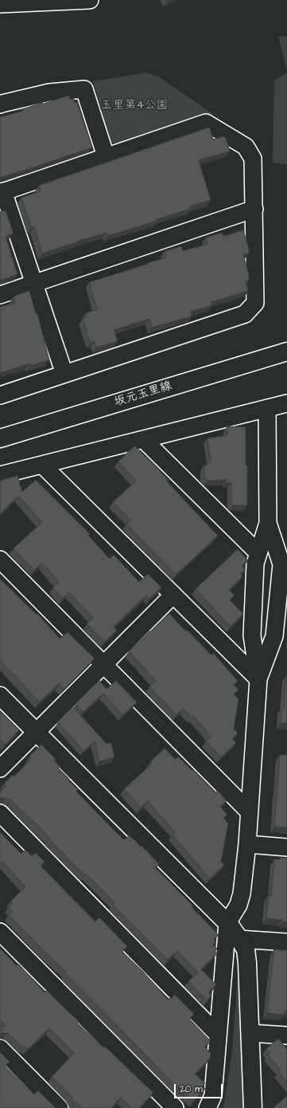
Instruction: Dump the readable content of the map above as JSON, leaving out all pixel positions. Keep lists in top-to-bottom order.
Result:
{
  "streets": {
    "street": ["坂元玉里線"]
  },
  "parks": ["玉里第4公園"],
  "scale_bar": "20 m"
}
